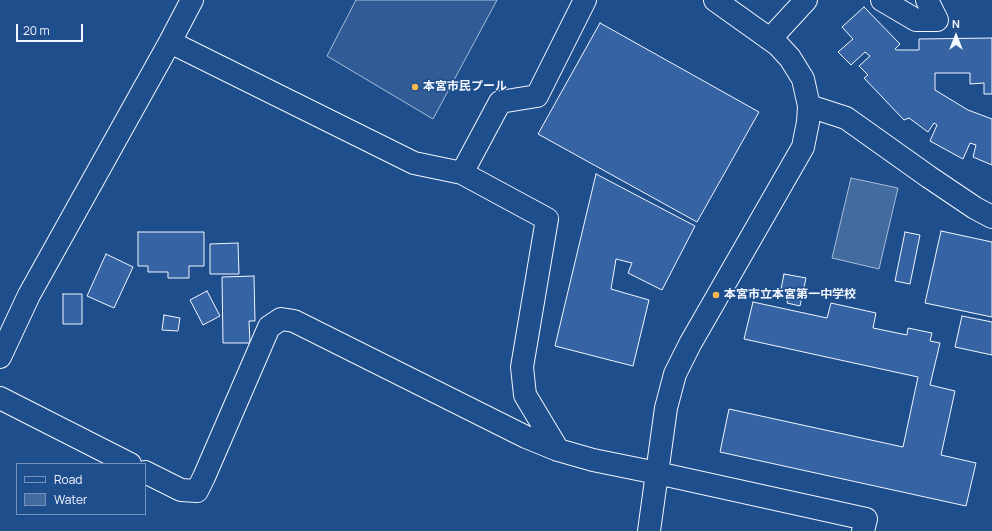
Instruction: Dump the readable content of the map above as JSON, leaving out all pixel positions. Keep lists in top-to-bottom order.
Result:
{
  "places": ["本宮市民プール", "本宮市立本宮第一中学校"],
  "legend": ["Road", "Water"],
  "scale_bar": "20 m",
  "north": "top"
}
